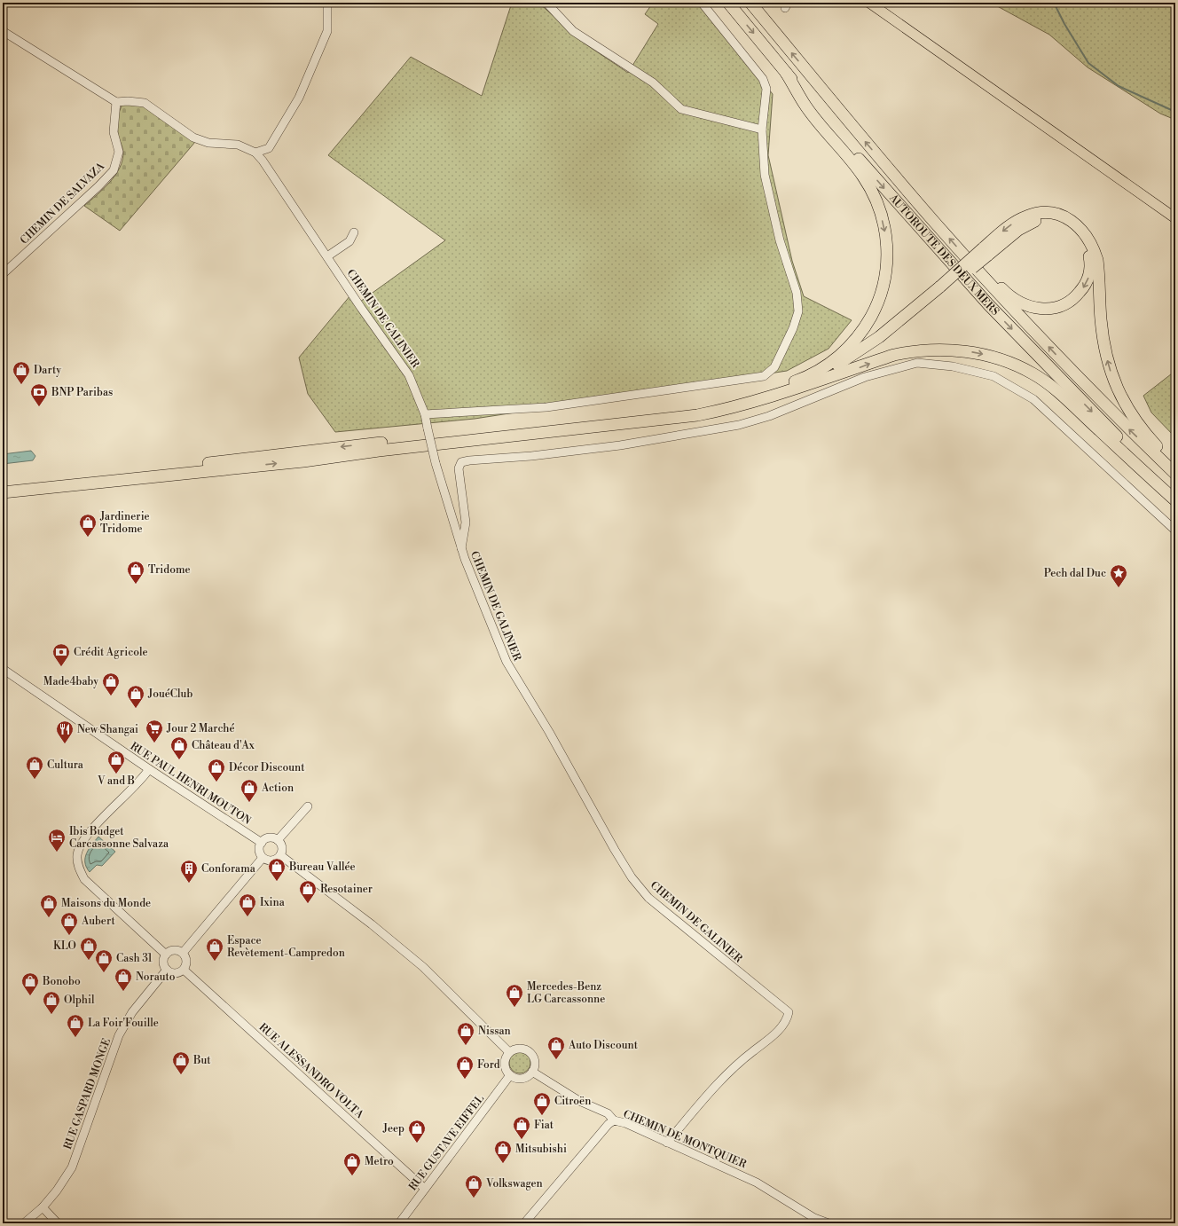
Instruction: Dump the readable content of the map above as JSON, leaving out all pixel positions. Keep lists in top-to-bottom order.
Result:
{
  "streets": {
    "highway": ["AUTOROUTE DES DEUX MERS"],
    "street": [
      "CHEMIN DE SALVAZA",
      "CHEMIN DE GALINIER",
      "RUE PAUL HENRI MOUTON",
      "RUE ALESSANDRO VOLTA",
      "RUE GASPARD MONGE",
      "CHEMIN DE MONTQUIER",
      "RUE GUSTAVE EIFFEL"
    ]
  },
  "crossings": [
    ["CHEMIN DE SALVAZA", "CHEMIN DE GALINIER"],
    ["CHEMIN DE GALINIER", "CHEMIN DE MONTQUIER"],
    ["RUE ALESSANDRO VOLTA", "RUE GASPARD MONGE"],
    ["RUE ALESSANDRO VOLTA", "RUE GUSTAVE EIFFEL"]
  ],
  "places": {
    "shop": [
      "Darty",
      "Jardinerie Tridome",
      "Tridome",
      "Made4baby",
      "JouéClub",
      "Château d'Ax",
      "V and B",
      "Cultura",
      "Décor Discount",
      "Action",
      "Bureau Vallée",
      "Resotainer",
      "Ixina",
      "Maisons du Monde",
      "Aubert",
      "KLO",
      "Espace Revètement-Campredon",
      "Cash 31",
      "Norauto",
      "Bonobo",
      "Mercedes-Benz LG Carcassonne",
      "Olphil",
      "La Foir'Fouille",
      "Nissan",
      "Auto Discount",
      "But",
      "Ford",
      "Citroën",
      "Fiat",
      "Jeep",
      "Mitsubishi",
      "Metro",
      "Volkswagen"
    ],
    "bank": ["BNP Paribas", "Crédit Agricole"],
    "place": ["Pech dal Duc"],
    "supermarket": ["Jour 2 Marché"],
    "restaurant": ["New Shangai"],
    "hotel": ["Ibis Budget Carcassonne Salvaza"],
    "building": ["Conforama"]
  }
}
